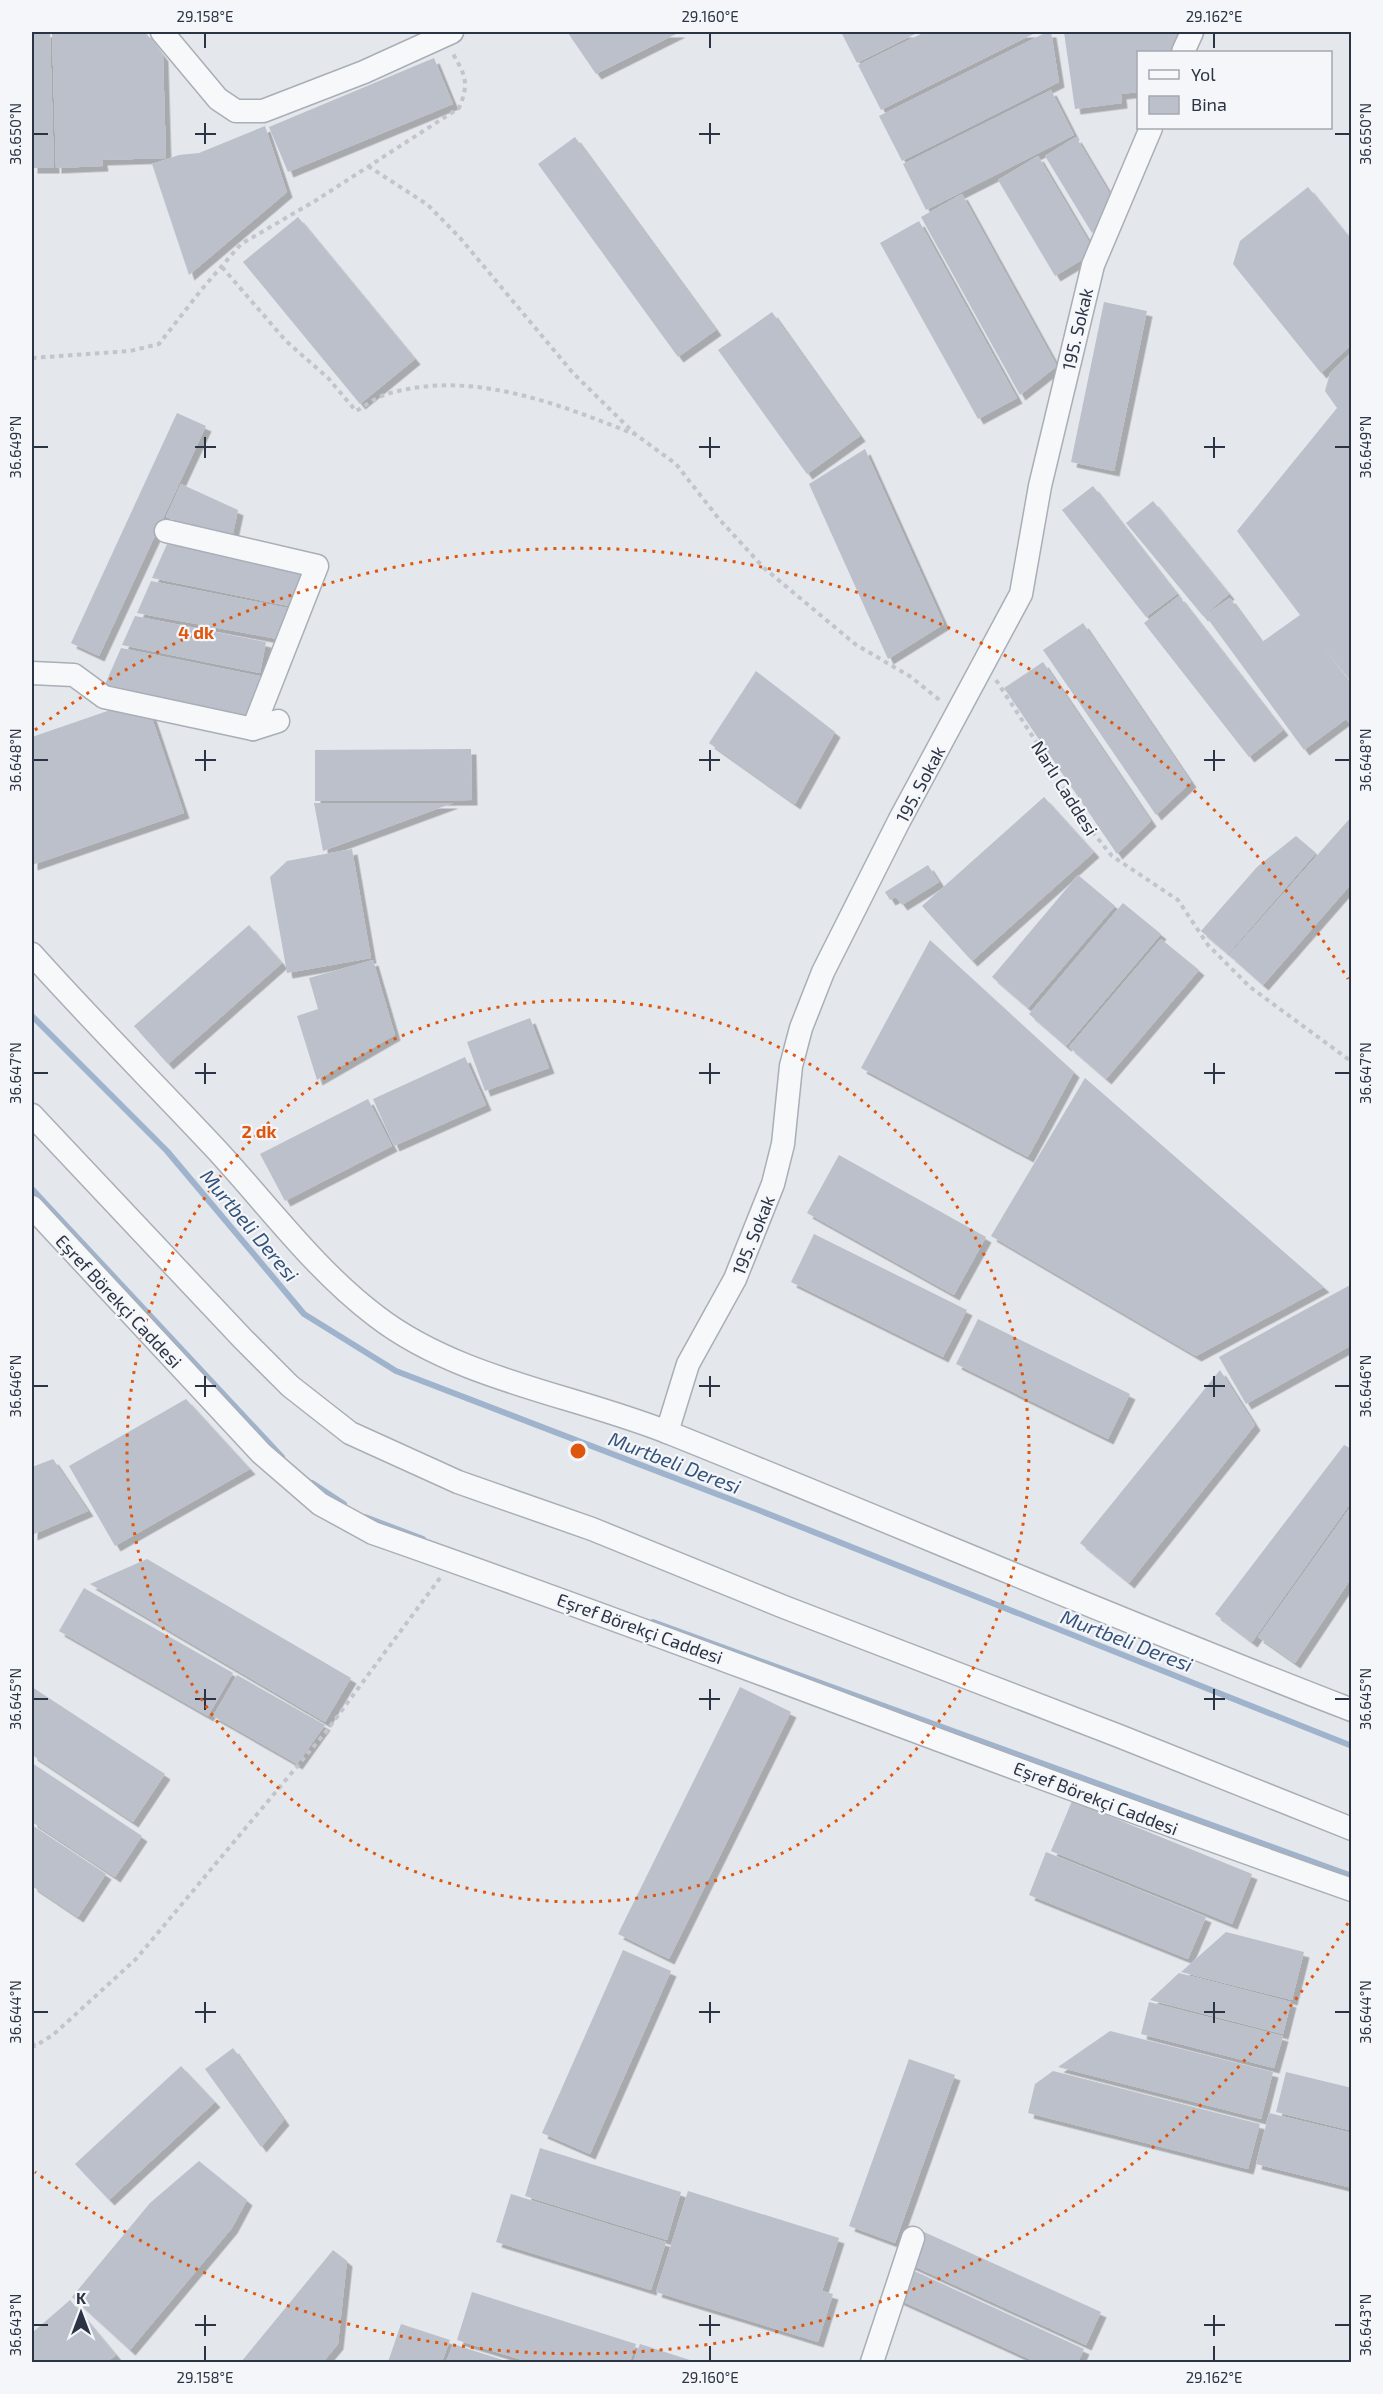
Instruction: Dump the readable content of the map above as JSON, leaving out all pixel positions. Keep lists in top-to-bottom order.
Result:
{
  "streets": {
    "street": ["195. Sokak", "Eşref Börekçi Caddesi"],
    "path": ["Narlı Caddesi"]
  },
  "crossings": [
    ["195. Sokak", "Narlı Caddesi"]
  ],
  "water": ["Murtbeli Deresi"],
  "legend": ["Yol", "Bina"],
  "north": "top",
  "coordinates": [
    "29.158°E",
    "29.160°E",
    "29.162°E",
    "36.650°N",
    "36.649°N",
    "36.648°N",
    "36.647°N",
    "36.646°N",
    "36.645°N",
    "36.644°N",
    "36.643°N"
  ],
  "rings": ["4 dk", "2 dk"]
}
